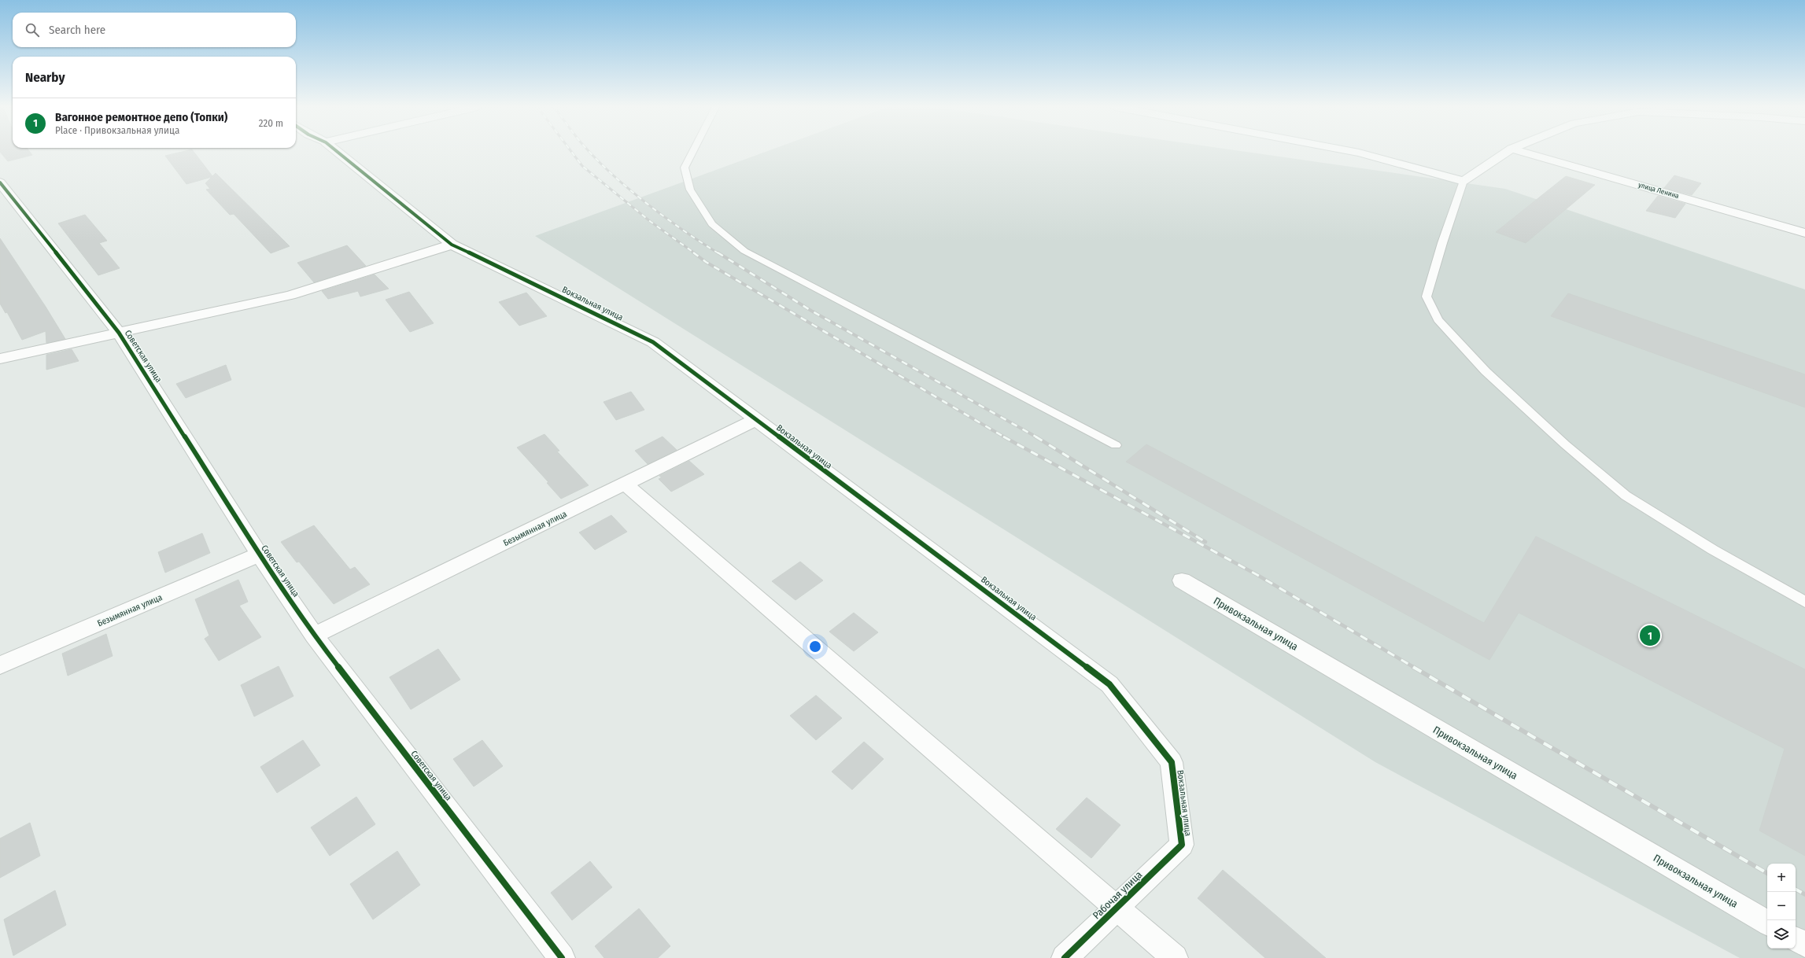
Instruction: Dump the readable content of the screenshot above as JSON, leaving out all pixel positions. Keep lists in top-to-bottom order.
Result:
{
  "streets": {
    "street": [
      "улица Ленина",
      "Вокзальная улица",
      "Советская улица",
      "Безымянная улица",
      "Привокзальная улица",
      "Рабочая улица"
    ]
  },
  "crossings": [
    ["Вокзальная улица", "Безымянная улица"],
    ["Вокзальная улица", "Рабочая улица"],
    ["Советская улица", "Безымянная улица"]
  ],
  "page": {
    "search": "Search here",
    "heading": "Nearby",
    "list": [
      {
        "mark": "1",
        "name": "Вагонное ремонтное депо (Топки)",
        "note": "Place · Привокзальная улица",
        "value": "220 m"
      }
    ],
    "pins": "1",
    "map_buttons": ["+", "−"]
  }
}
